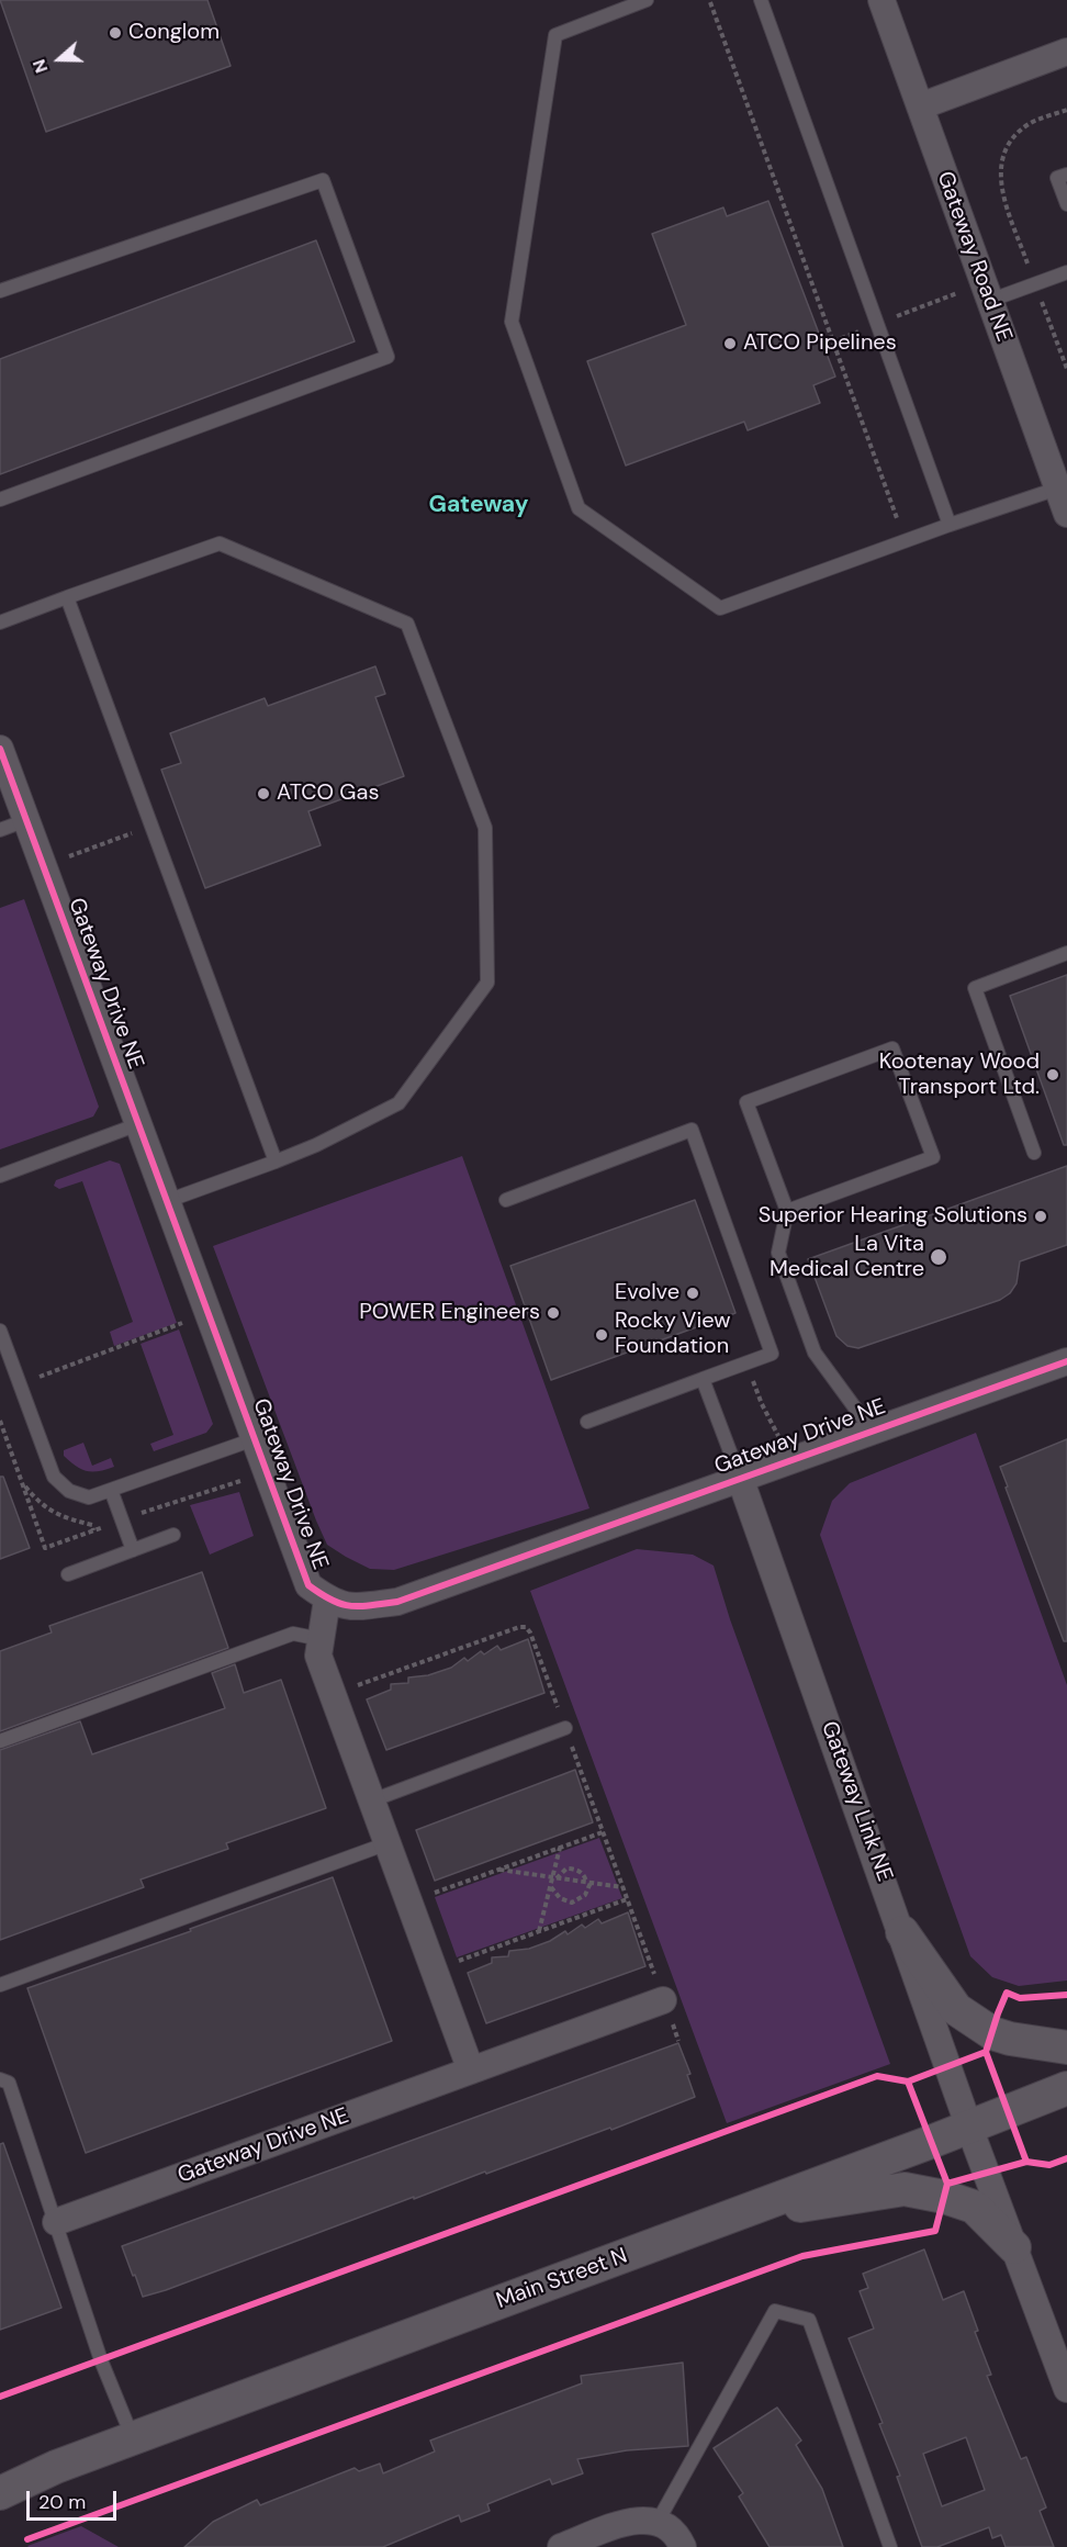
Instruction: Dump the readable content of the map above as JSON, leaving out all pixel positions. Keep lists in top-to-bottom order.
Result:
{
  "streets": {
    "street": [
      "Gateway Road NE",
      "Gateway Drive NE",
      "Gateway Link NE",
      "Main Street N"
    ]
  },
  "crossings": [
    ["Gateway Drive NE", "Gateway Link NE"],
    ["Gateway Link NE", "Main Street N"]
  ],
  "districts": ["Gateway"],
  "places": [
    "Conglom",
    "ATCO Pipelines",
    "ATCO Gas",
    "Kootenay Wood Transport Ltd.",
    "Superior Hearing Solutions",
    "La Vita Medical Centre",
    "Evolve",
    "POWER Engineers",
    "Rocky View Foundation"
  ],
  "scale_bar": "20 m",
  "north": "left"
}
